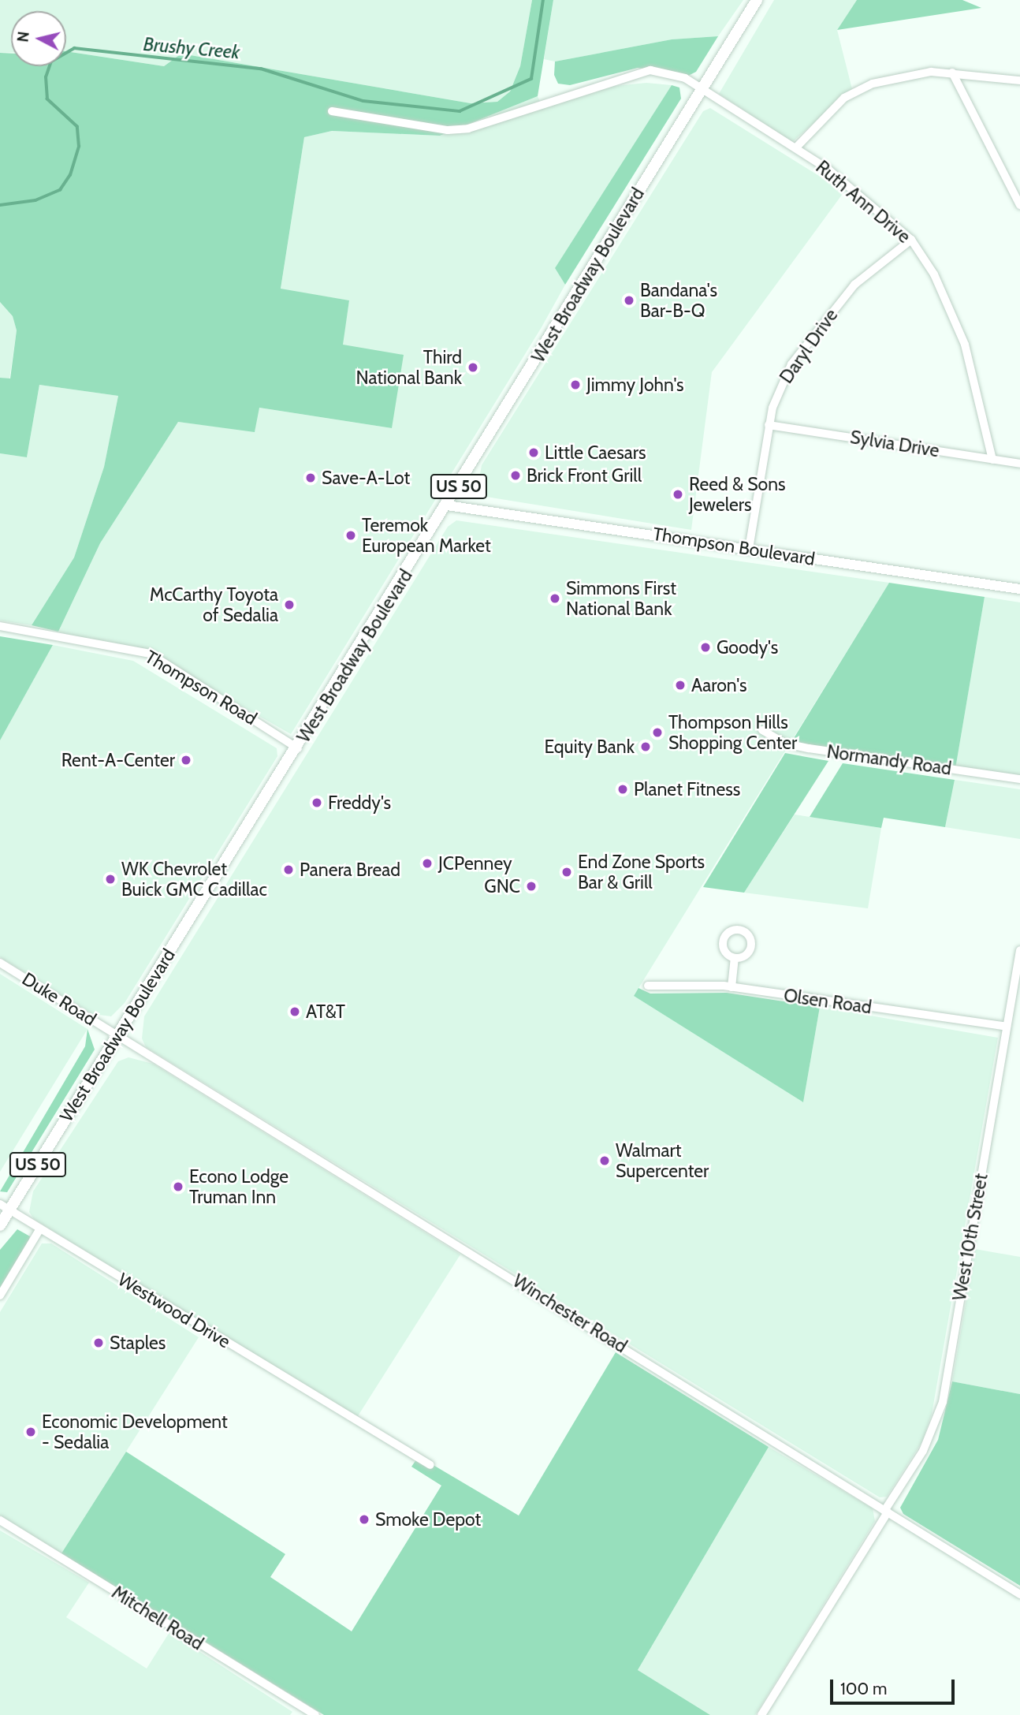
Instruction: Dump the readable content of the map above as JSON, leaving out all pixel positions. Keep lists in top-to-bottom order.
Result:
{
  "streets": {
    "highway": ["West Broadway Boulevard", "US 50"],
    "main road": ["Thompson Boulevard"],
    "street": [
      "Ruth Ann Drive",
      "Daryl Drive",
      "Sylvia Drive",
      "Thompson Road",
      "Normandy Road",
      "Duke Road",
      "Olsen Road",
      "West 10th Street",
      "Westwood Drive",
      "Winchester Road",
      "Mitchell Road"
    ]
  },
  "crossings": [
    ["Ruth Ann Drive", "West Broadway Boulevard"],
    ["Ruth Ann Drive", "Daryl Drive"],
    ["Ruth Ann Drive", "Sylvia Drive"],
    ["West Broadway Boulevard", "Thompson Boulevard"],
    ["West Broadway Boulevard", "Thompson Road"],
    ["West Broadway Boulevard", "Duke Road"],
    ["West Broadway Boulevard", "Westwood Drive"],
    ["West Broadway Boulevard", "Winchester Road"],
    ["Daryl Drive", "Sylvia Drive"],
    ["Daryl Drive", "Thompson Boulevard"],
    ["Duke Road", "Winchester Road"],
    ["Olsen Road", "West 10th Street"],
    ["West 10th Street", "Winchester Road"]
  ],
  "water": ["Brushy Creek"],
  "places": [
    "Bandana's Bar-B-Q",
    "Third National Bank",
    "Jimmy John's",
    "Little Caesars",
    "Brick Front Grill",
    "Save-A-Lot",
    "Reed & Sons Jewelers",
    "Teremok European Market",
    "Simmons First National Bank",
    "McCarthy Toyota of Sedalia",
    "Goody's",
    "Aaron's",
    "Thompson Hills Shopping Center",
    "Equity Bank",
    "Rent-A-Center",
    "Planet Fitness",
    "Freddy's",
    "JCPenney",
    "Panera Bread",
    "End Zone Sports Bar & Grill",
    "WK Chevrolet Buick GMC Cadillac",
    "GNC",
    "AT&T",
    "Walmart Supercenter",
    "Econo Lodge Truman Inn",
    "Staples",
    "Economic Development - Sedalia",
    "Smoke Depot"
  ],
  "scale_bar": "100 m",
  "north": "left"
}
